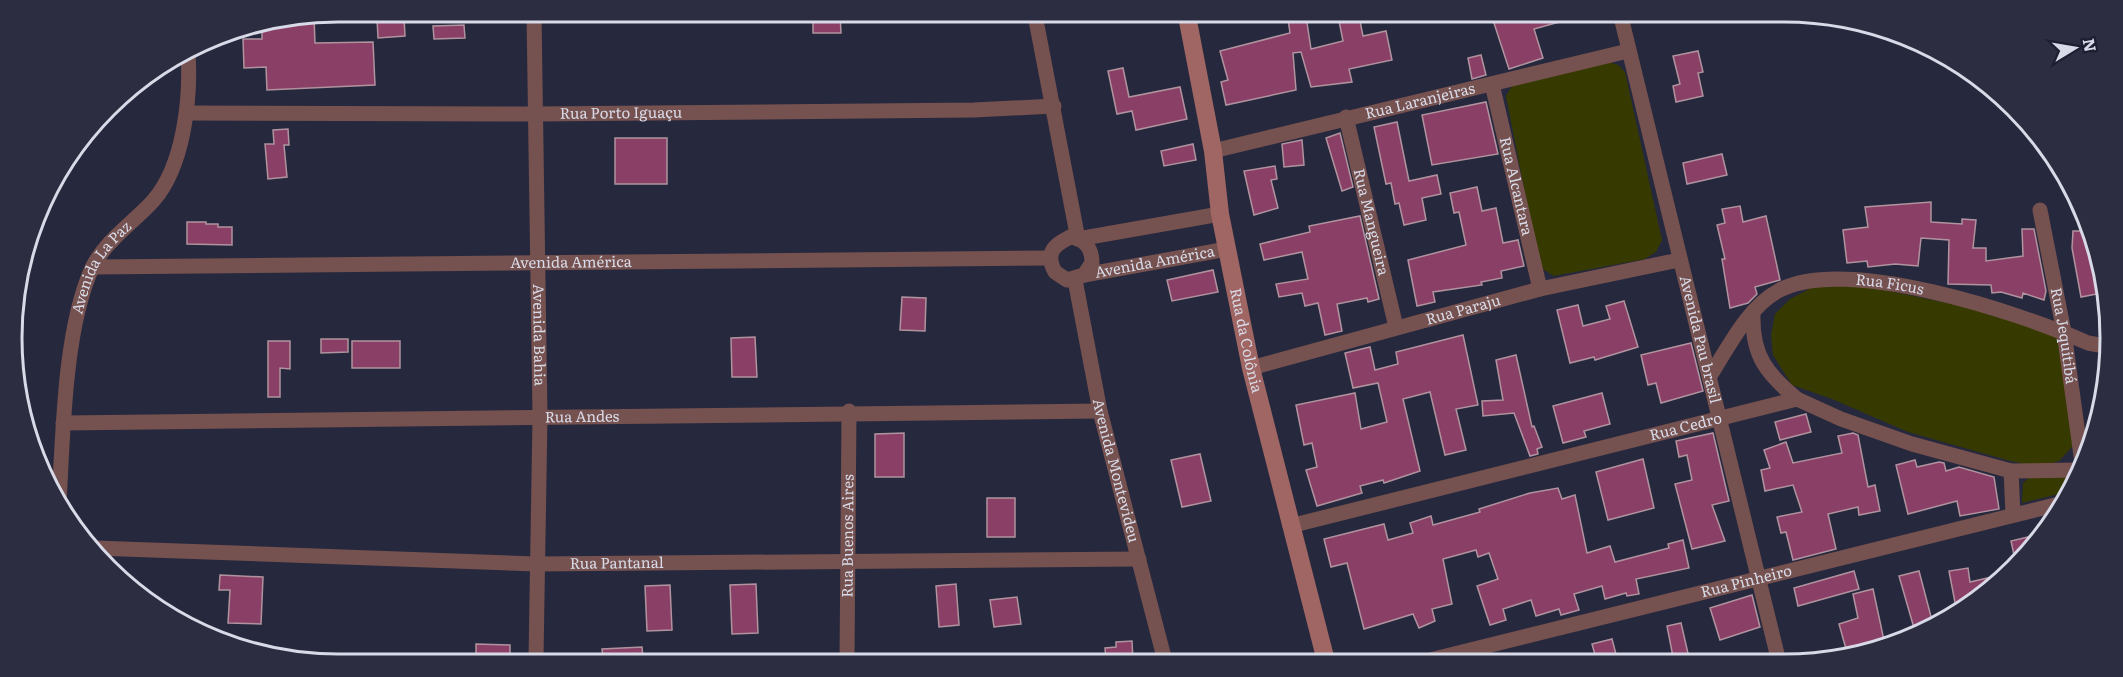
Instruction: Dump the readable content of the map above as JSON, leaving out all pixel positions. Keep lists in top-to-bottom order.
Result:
{
  "streets": {
    "main road": ["Rua da Colônia"],
    "street": [
      "Rua Laranjeiras",
      "Rua Porto Iguaçu",
      "Rua Alcantara",
      "Rua Mangueira",
      "Avenida América",
      "Avenida La Paz",
      "Rua Ficus",
      "Rua Paraju",
      "Avenida Bahia",
      "Rua Jequitibá",
      "Avenida Pau brasil",
      "Rua Andes",
      "Rua Cedro",
      "Avenida Montevideu",
      "Rua Buenos Aires",
      "Rua Pantanal",
      "Rua Pinheiro"
    ]
  },
  "crossings": [
    ["Rua Laranjeiras", "Rua Alcantara"],
    ["Rua Laranjeiras", "Rua Mangueira"],
    ["Rua Laranjeiras", "Rua da Colônia"],
    ["Rua Laranjeiras", "Avenida Pau brasil"],
    ["Rua Porto Iguaçu", "Avenida La Paz"],
    ["Rua Porto Iguaçu", "Avenida Bahia"],
    ["Rua Alcantara", "Rua Paraju"],
    ["Rua Mangueira", "Rua Paraju"],
    ["Avenida América", "Avenida La Paz"],
    ["Avenida América", "Avenida Bahia"],
    ["Avenida América", "Rua da Colônia"],
    ["Avenida América", "Avenida Montevideu"],
    ["Avenida La Paz", "Rua Andes"],
    ["Rua Ficus", "Rua Jequitibá"],
    ["Rua Ficus", "Avenida Pau brasil"],
    ["Rua Paraju", "Rua da Colônia"],
    ["Rua Paraju", "Avenida Pau brasil"],
    ["Avenida Bahia", "Rua Andes"],
    ["Avenida Bahia", "Rua Pantanal"],
    ["Rua da Colônia", "Rua Cedro"],
    ["Avenida Pau brasil", "Rua Cedro"],
    ["Avenida Pau brasil", "Rua Pinheiro"],
    ["Rua Andes", "Avenida Montevideu"],
    ["Rua Andes", "Rua Buenos Aires"],
    ["Avenida Montevideu", "Rua Pantanal"],
    ["Rua Buenos Aires", "Rua Pantanal"]
  ],
  "north": "right"
}
